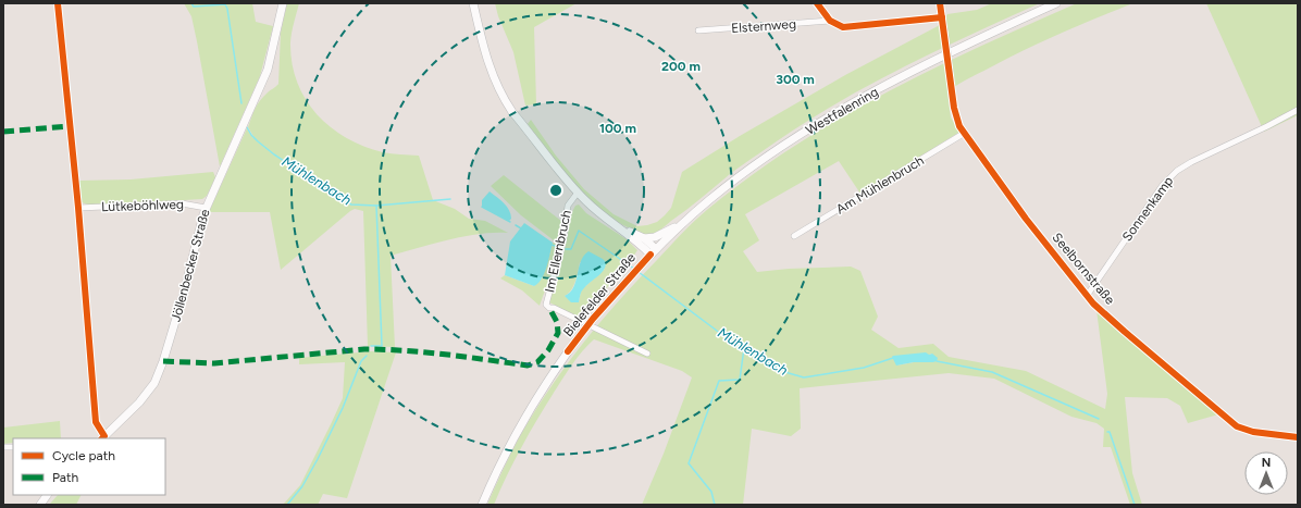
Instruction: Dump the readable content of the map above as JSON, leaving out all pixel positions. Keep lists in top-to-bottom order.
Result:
{
  "streets": {
    "main road": ["Westfalenring", "Jöllenbecker Straße", "Bielefelder Straße"],
    "street": [
      "Elsternweg",
      "Am Mühlenbruch",
      "Lütkeböhlweg",
      "Sonnenkamp",
      "Im Ellernbruch",
      "Seelbornstraße"
    ]
  },
  "crossings": [
    ["Elsternweg", "Seelbornstraße"],
    ["Westfalenring", "Bielefelder Straße"],
    ["Am Mühlenbruch", "Seelbornstraße"],
    ["Lütkeböhlweg", "Jöllenbecker Straße"],
    ["Sonnenkamp", "Seelbornstraße"],
    ["Im Ellernbruch", "Bielefelder Straße"]
  ],
  "water": ["Mühlenbach"],
  "legend": ["Cycle path", "Path"],
  "north": "top",
  "rings": ["200 m", "300 m", "100 m"]
}
